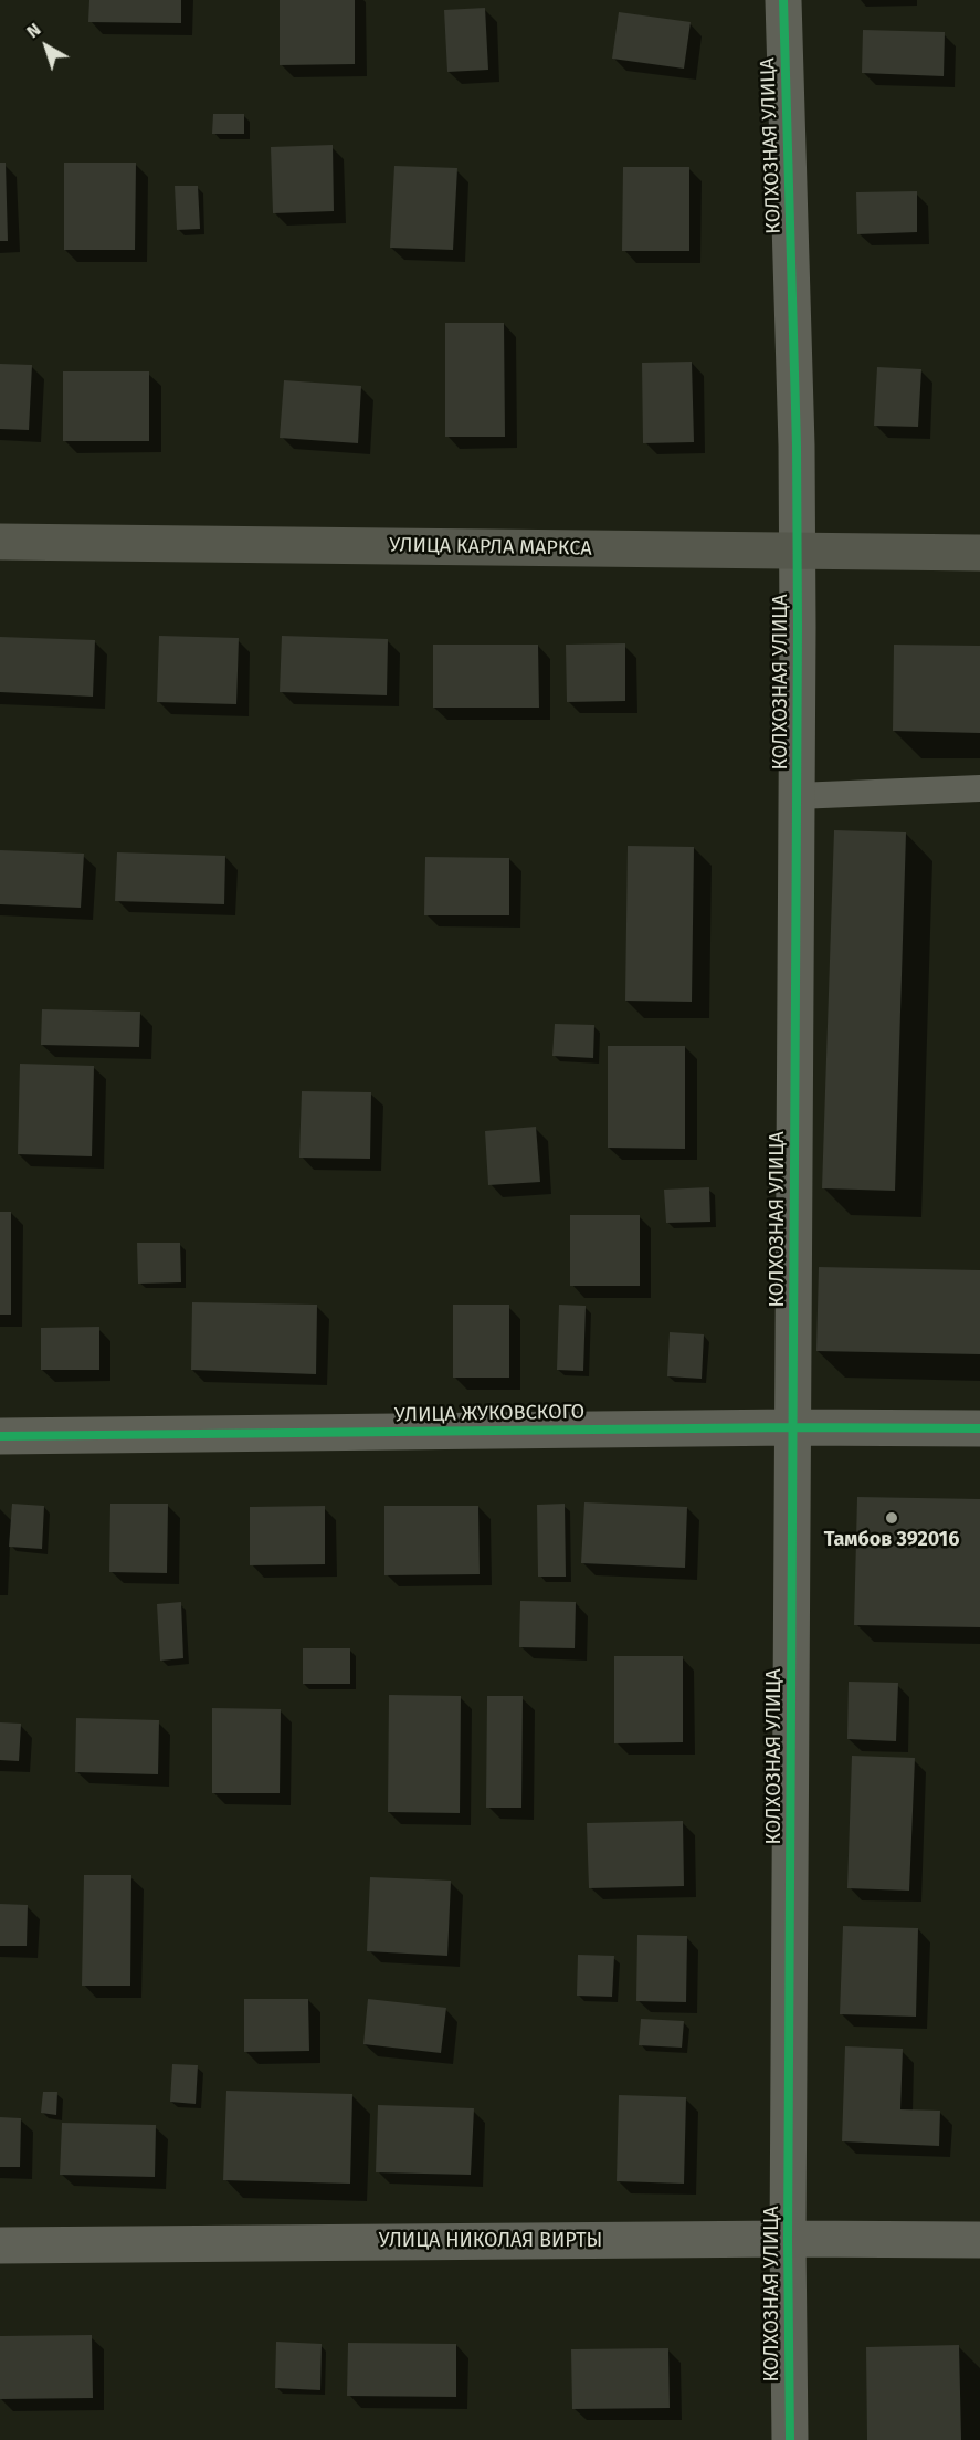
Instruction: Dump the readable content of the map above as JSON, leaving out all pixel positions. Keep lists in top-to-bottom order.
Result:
{
  "streets": {
    "main road": ["УЛИЦА КАРЛА МАРКСА"],
    "street": ["КОЛХОЗНАЯ УЛИЦА", "УЛИЦА ЖУКОВСКОГО", "УЛИЦА НИКОЛАЯ ВИРТЫ"]
  },
  "crossings": [
    ["КОЛХОЗНАЯ УЛИЦА", "УЛИЦА КАРЛА МАРКСА"],
    ["КОЛХОЗНАЯ УЛИЦА", "УЛИЦА ЖУКОВСКОГО"],
    ["КОЛХОЗНАЯ УЛИЦА", "УЛИЦА НИКОЛАЯ ВИРТЫ"]
  ],
  "places": ["Тамбов 392016"],
  "north": "top left"
}
